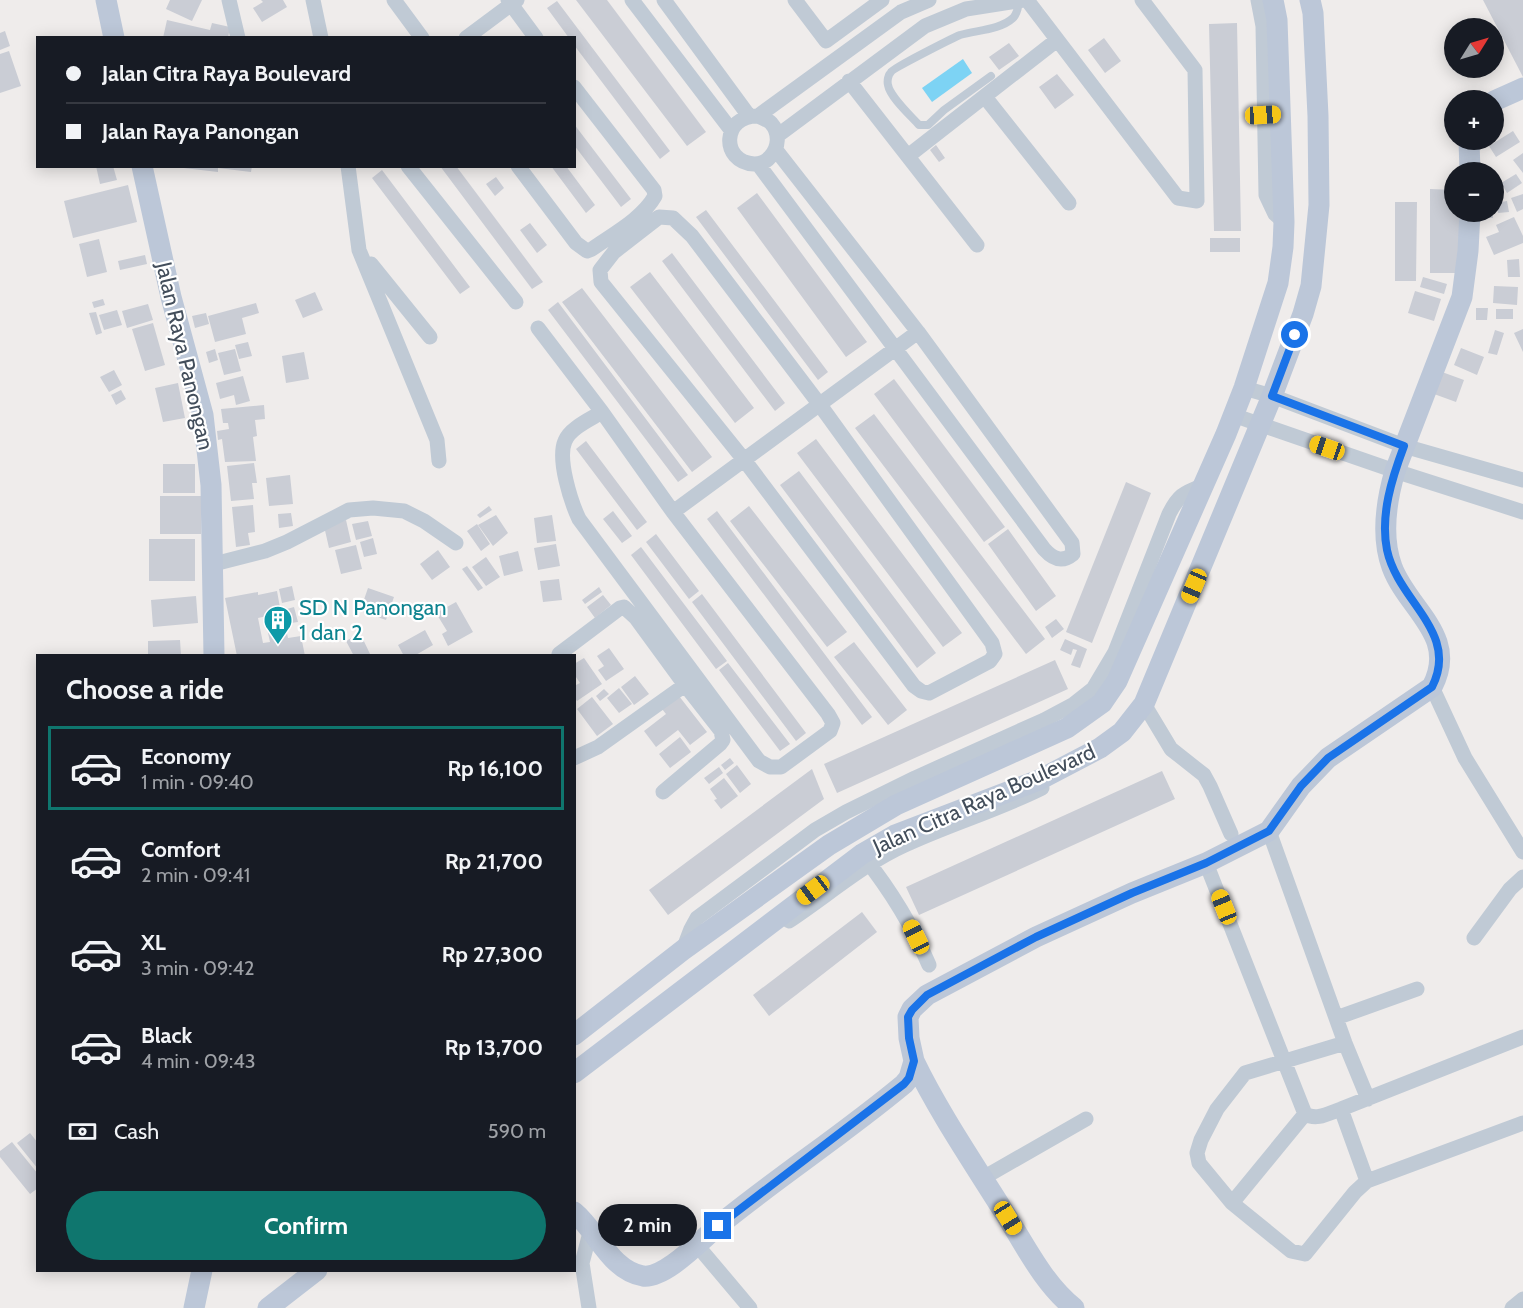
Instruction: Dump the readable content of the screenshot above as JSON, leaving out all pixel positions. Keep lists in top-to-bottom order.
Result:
{
  "streets": {
    "main road": ["Jalan Raya Panongan", "Jalan Citra Raya Boulevard"]
  },
  "places": {
    "building": ["SD N Panongan 1 dan 2"]
  },
  "north": "top right",
  "page": {
    "map_buttons": ["+", "−"],
    "banner": ["Jalan Citra Raya Boulevard", "Jalan Raya Panongan"],
    "heading": "Choose a ride",
    "list": [
      {
        "name": "Economy",
        "note": "1 min · 09:40",
        "value": "Rp 16,100"
      },
      {
        "name": "Comfort",
        "note": "2 min · 09:41",
        "value": "Rp 21,700"
      },
      {
        "name": "XL",
        "note": "3 min · 09:42",
        "value": "Rp 27,300"
      },
      {
        "name": "Black",
        "note": "4 min · 09:43",
        "value": "Rp 13,700"
      }
    ],
    "pay": ["Cash", "590 m"],
    "buttons": "Confirm",
    "bubble": "2 min"
  }
}
